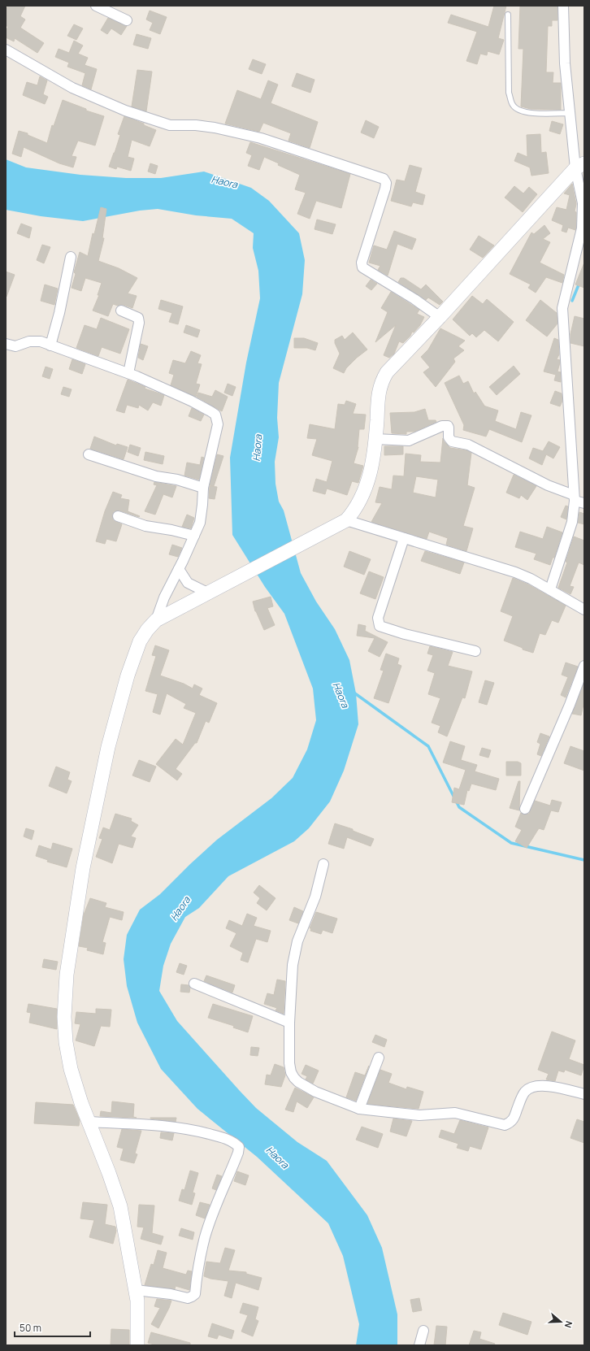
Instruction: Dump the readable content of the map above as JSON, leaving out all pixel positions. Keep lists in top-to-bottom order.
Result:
{
  "water": ["Haora"],
  "scale_bar": "50 m",
  "north": "right"
}
